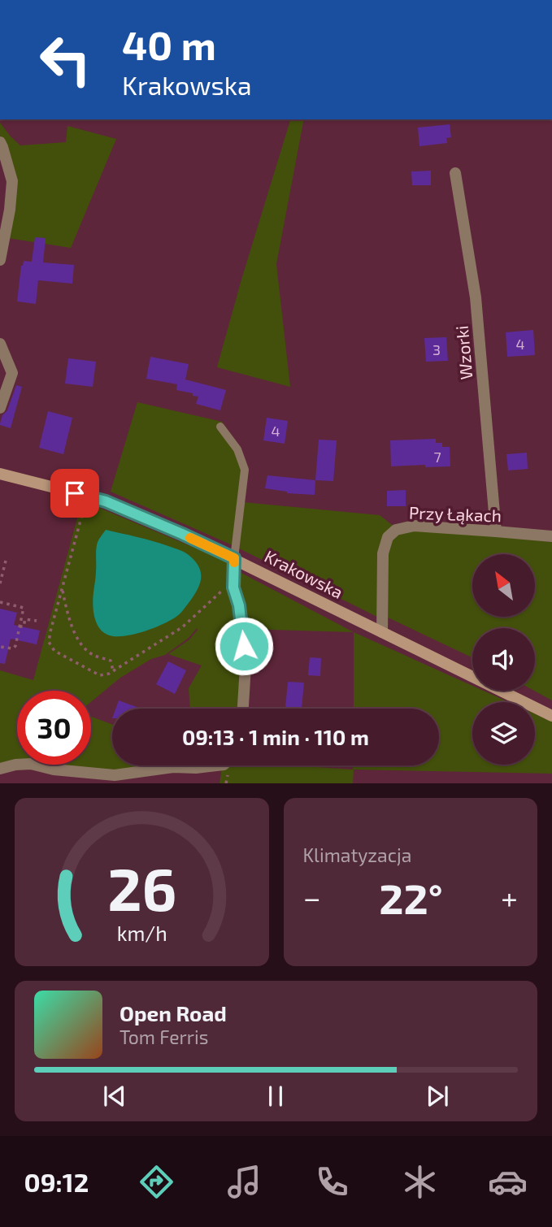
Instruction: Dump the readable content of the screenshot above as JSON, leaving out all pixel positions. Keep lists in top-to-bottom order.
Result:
{
  "streets": {
    "street": ["Wzorki", "Przy Łąkach", "Krakowska"]
  },
  "crossings": [
    ["Wzorki", "Przy Łąkach"],
    ["Przy Łąkach", "Krakowska"]
  ],
  "house_numbers": [
    "4",
    "3",
    "4",
    "7"
  ],
  "north": "top left",
  "page": {
    "turn": ["40 m", "Krakowska"],
    "limit": "30",
    "trip": "09:13 · 1 min · 110 m",
    "tile": "Klimatyzacja",
    "heat": ["−", "22°", "+"],
    "song": ["Open Road", "Tom Ferris"],
    "tabs": "09:12",
    "gauge": ["26", "km/h"]
  }
}
